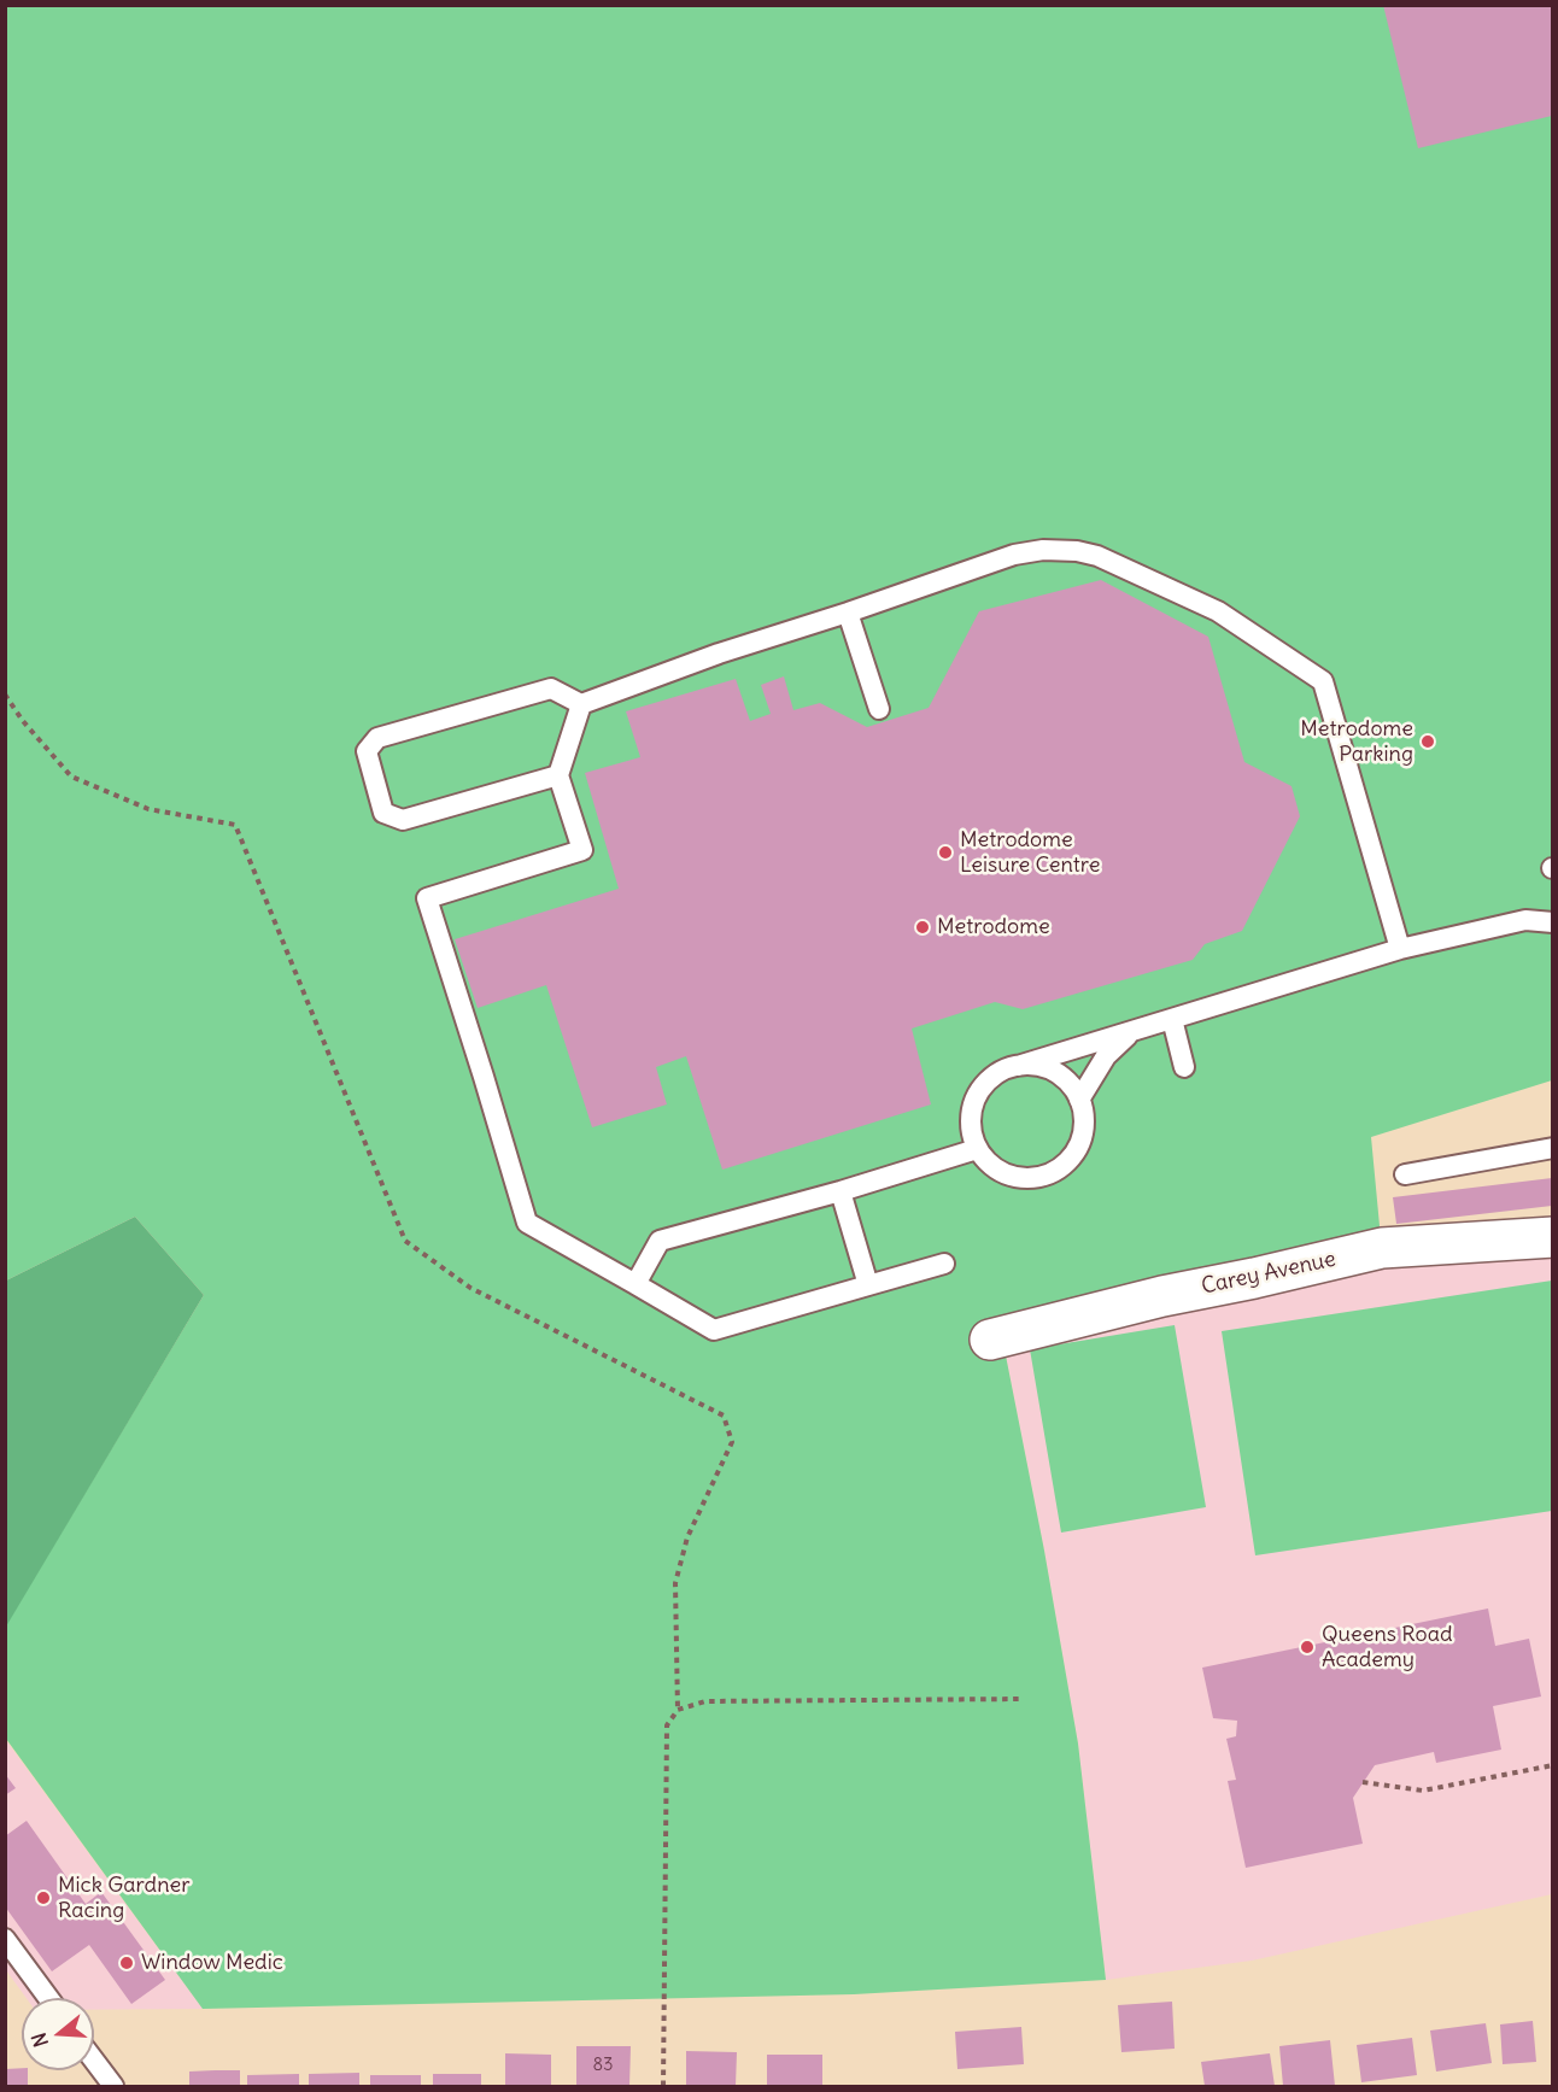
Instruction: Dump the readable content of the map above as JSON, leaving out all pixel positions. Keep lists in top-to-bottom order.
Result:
{
  "streets": {
    "street": ["Carey Avenue"]
  },
  "places": [
    "Metrodome Parking",
    "Metrodome Leisure Centre",
    "Metrodome",
    "Queens Road Academy",
    "Mick Gardner Racing",
    "Window Medic"
  ],
  "house_numbers": ["83"],
  "north": "left"
}
